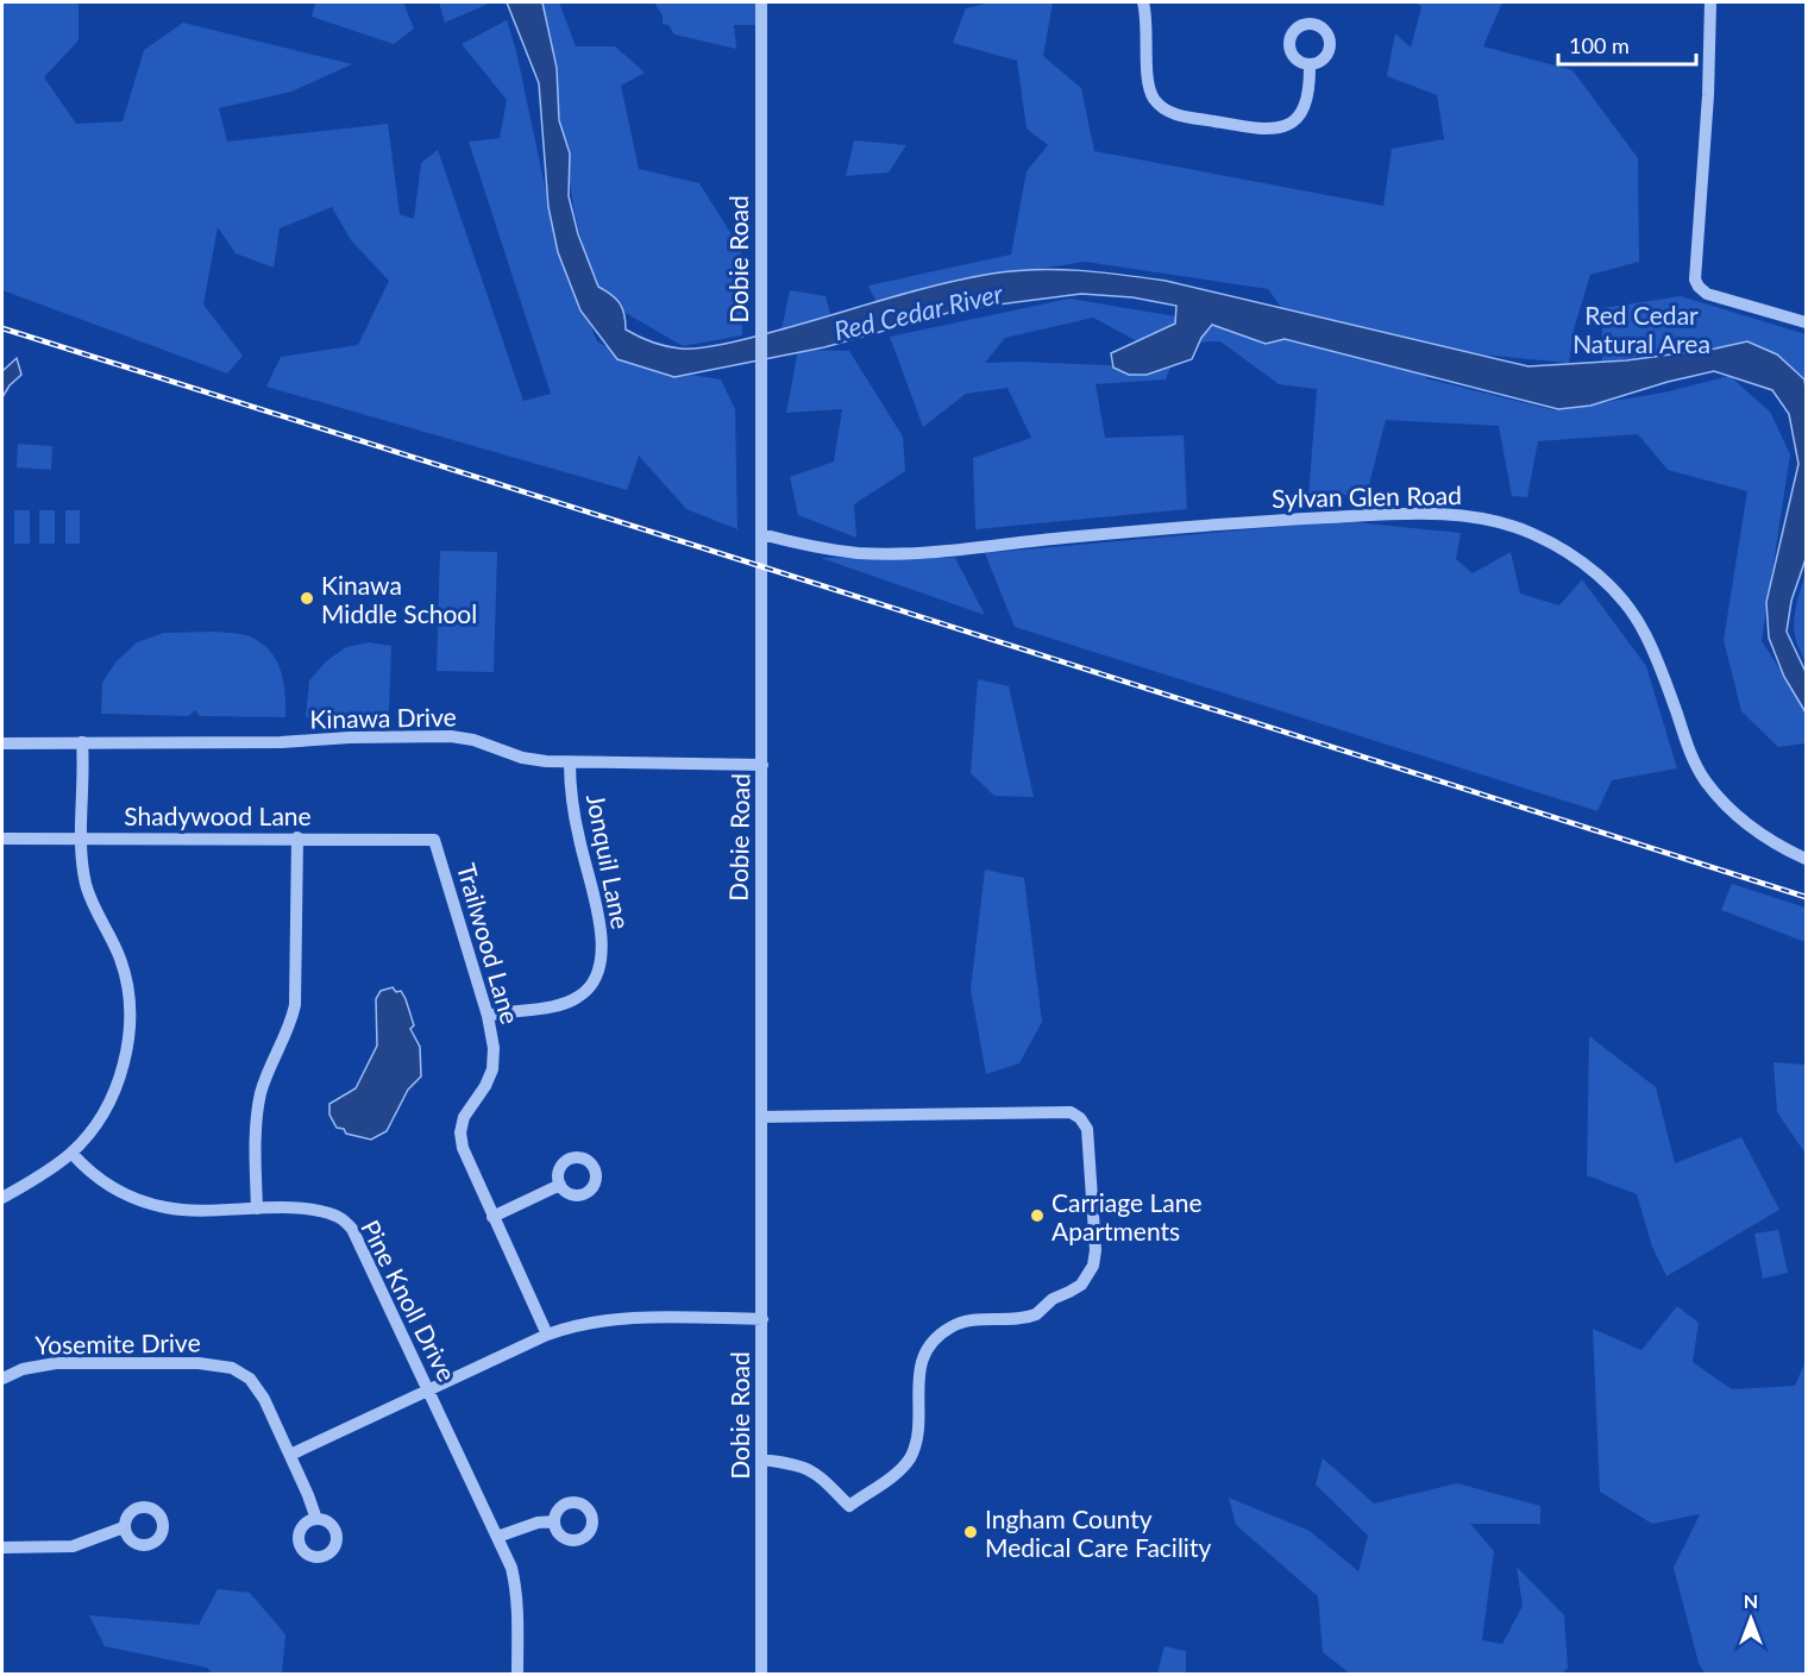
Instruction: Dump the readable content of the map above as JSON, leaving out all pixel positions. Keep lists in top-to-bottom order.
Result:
{
  "streets": {
    "street": [
      "Dobie Road",
      "Sylvan Glen Road",
      "Kinawa Drive",
      "Shadywood Lane",
      "Jonquil Lane",
      "Trailwood Lane",
      "Pine Knoll Drive",
      "Yosemite Drive"
    ]
  },
  "crossings": [
    ["Dobie Road", "Sylvan Glen Road"],
    ["Dobie Road", "Kinawa Drive"],
    ["Kinawa Drive", "Jonquil Lane"],
    ["Shadywood Lane", "Trailwood Lane"],
    ["Jonquil Lane", "Trailwood Lane"]
  ],
  "water": ["Red Cedar River"],
  "parks": ["Red Cedar Natural Area"],
  "places": ["Kinawa Middle School", "Carriage Lane Apartments", "Ingham County Medical Care Facility"],
  "scale_bar": "100 m",
  "north": "top"
}
